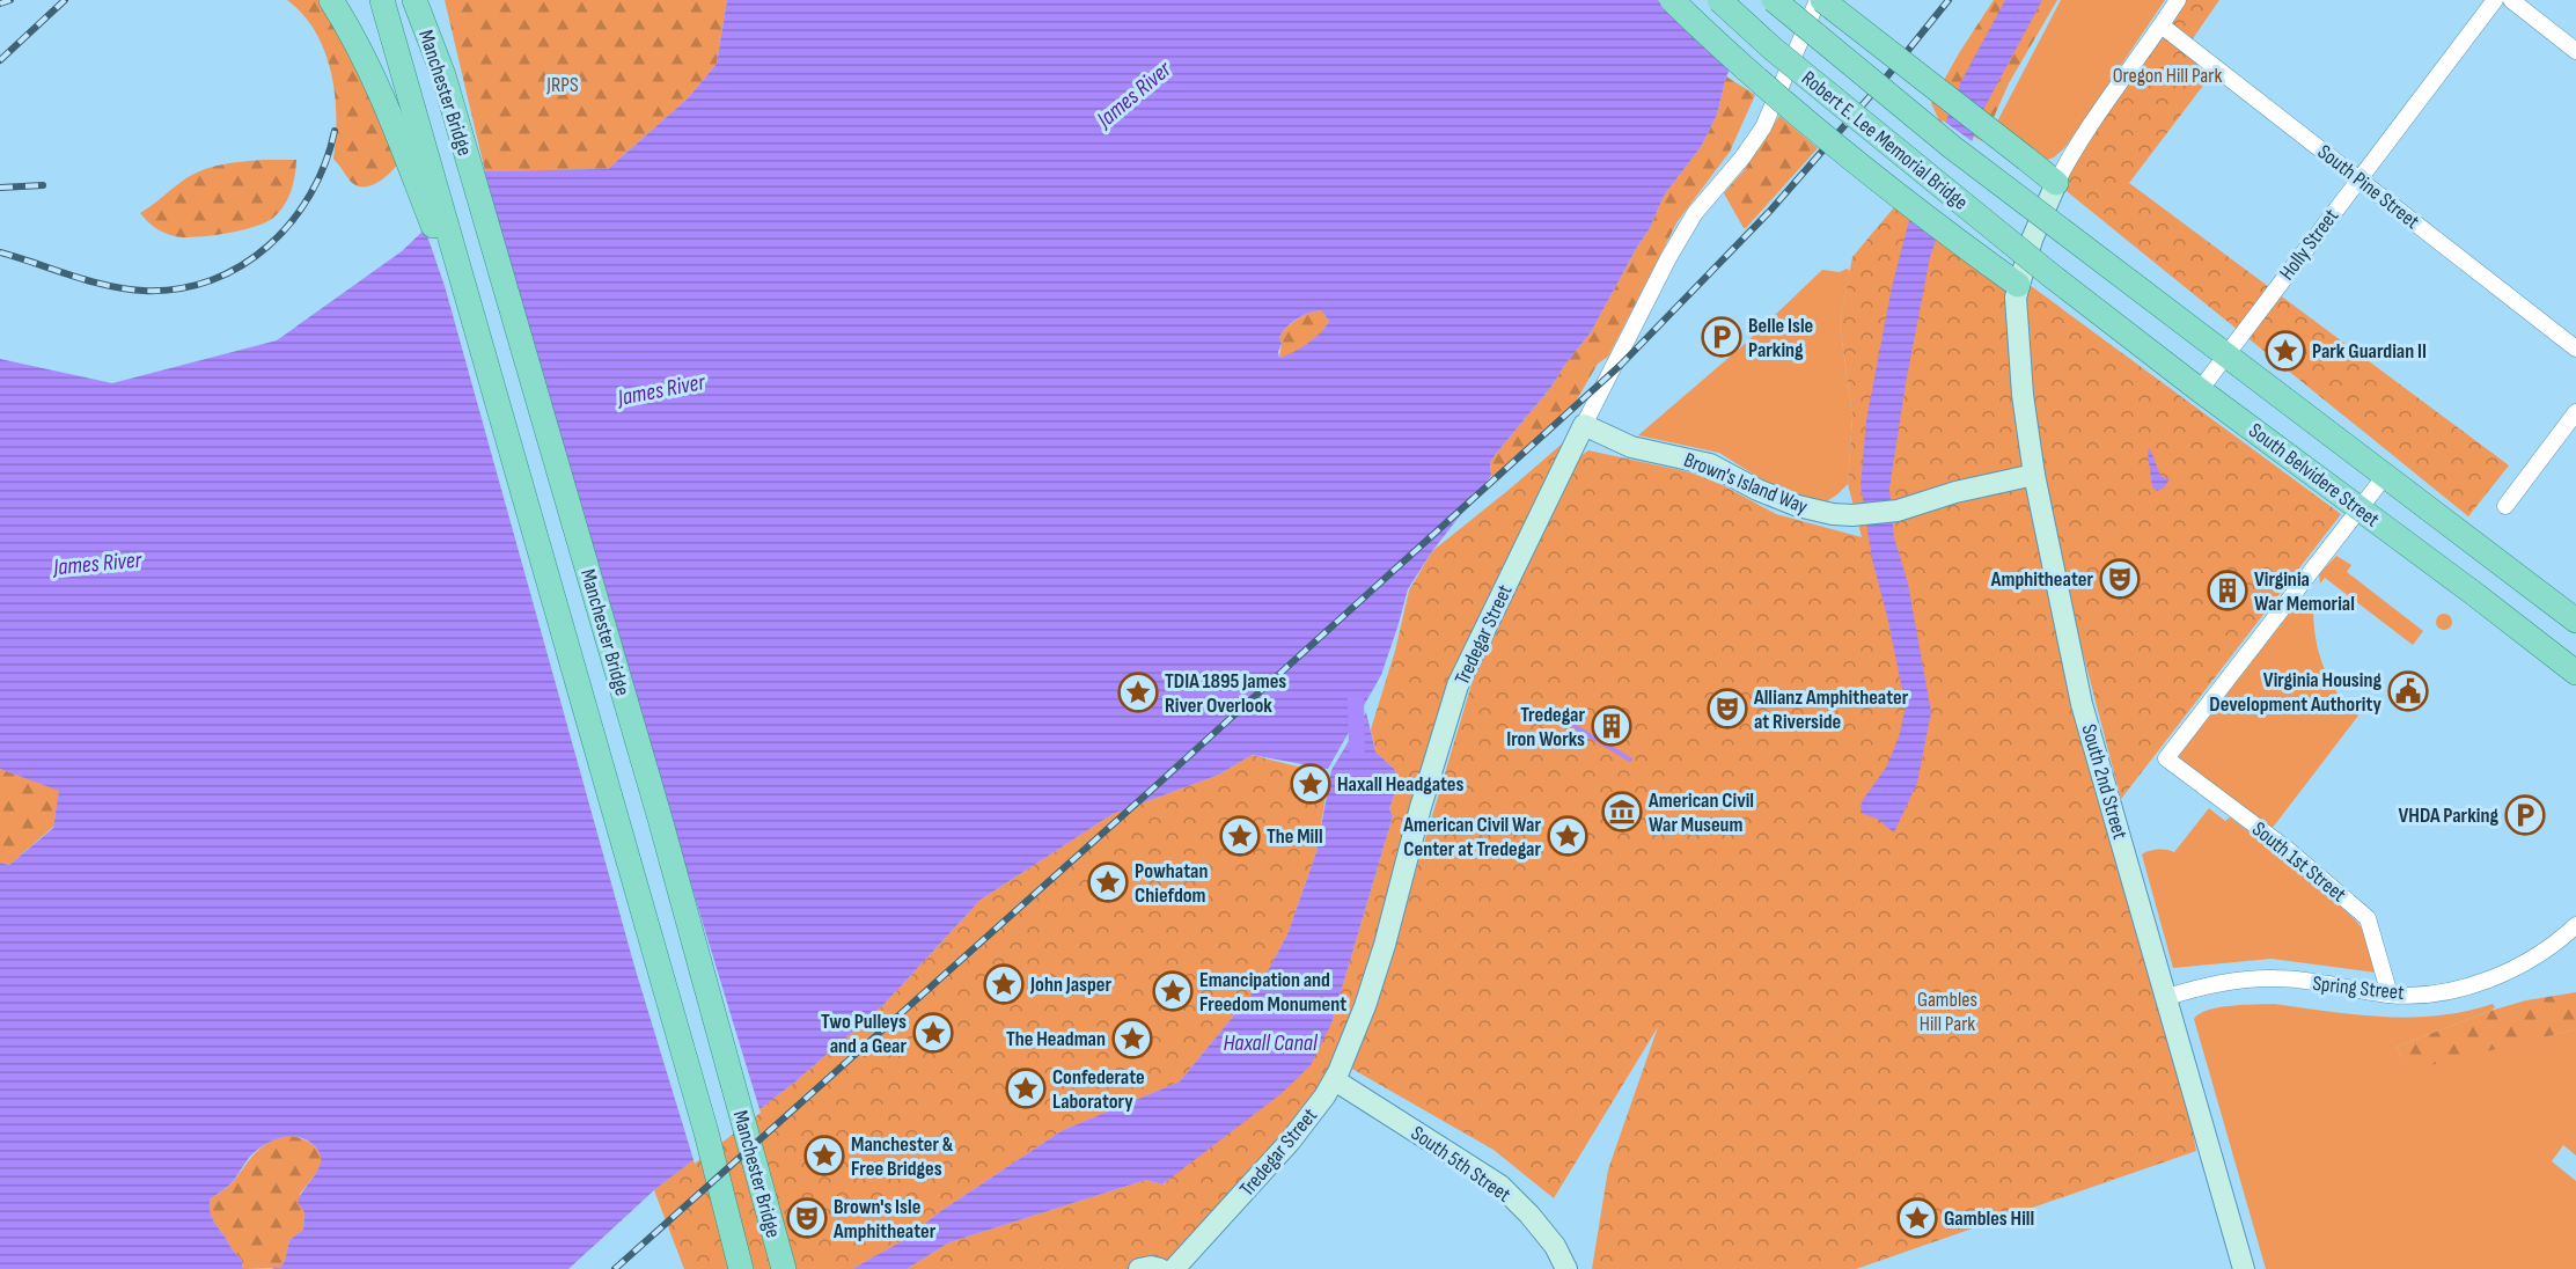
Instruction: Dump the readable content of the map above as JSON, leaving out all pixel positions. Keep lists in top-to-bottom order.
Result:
{
  "streets": {
    "main road": ["Manchester Bridge", "Robert E. Lee Memorial Bridge", "South Belvidere Street"],
    "street": [
      "South Pine Street",
      "Holly Street",
      "Brown's Island Way",
      "Tredegar Street",
      "South 2nd Street",
      "South 1st Street",
      "Spring Street",
      "South 5th Street"
    ]
  },
  "crossings": [
    ["Robert E. Lee Memorial Bridge", "South Belvidere Street"],
    ["South Pine Street", "Holly Street"],
    ["Holly Street", "South Belvidere Street"],
    ["South Belvidere Street", "South 1st Street"],
    ["Brown's Island Way", "Tredegar Street"],
    ["Brown's Island Way", "South 2nd Street"],
    ["Tredegar Street", "South 5th Street"],
    ["South 2nd Street", "Spring Street"],
    ["South 1st Street", "Spring Street"]
  ],
  "water": ["James River", "Haxall Canal"],
  "parks": ["Oregon Hill Park", "JRPS", "Gambles Hill Park"],
  "places": {
    "parking": ["Belle Isle Parking", "VHDA Parking"],
    "place": [
      "Park Guardian II",
      "TDIA 1895 James River Overlook",
      "Haxall Headgates",
      "The Mill",
      "American Civil War Center at Tredegar",
      "Powhatan Chiefdom",
      "John Jasper",
      "Emancipation and Freedom Monument",
      "Two Pulleys and a Gear",
      "The Headman",
      "Confederate Laboratory",
      "Manchester & Free Bridges",
      "Gambles Hill"
    ],
    "theatre": ["Amphitheater", "Allianz Amphitheater at Riverside", "Brown's Isle Amphitheater"],
    "building": ["Virginia War Memorial", "Tredegar Iron Works"],
    "public building": ["Virginia Housing Development Authority"],
    "museum": ["American Civil War Museum"]
  }
}
